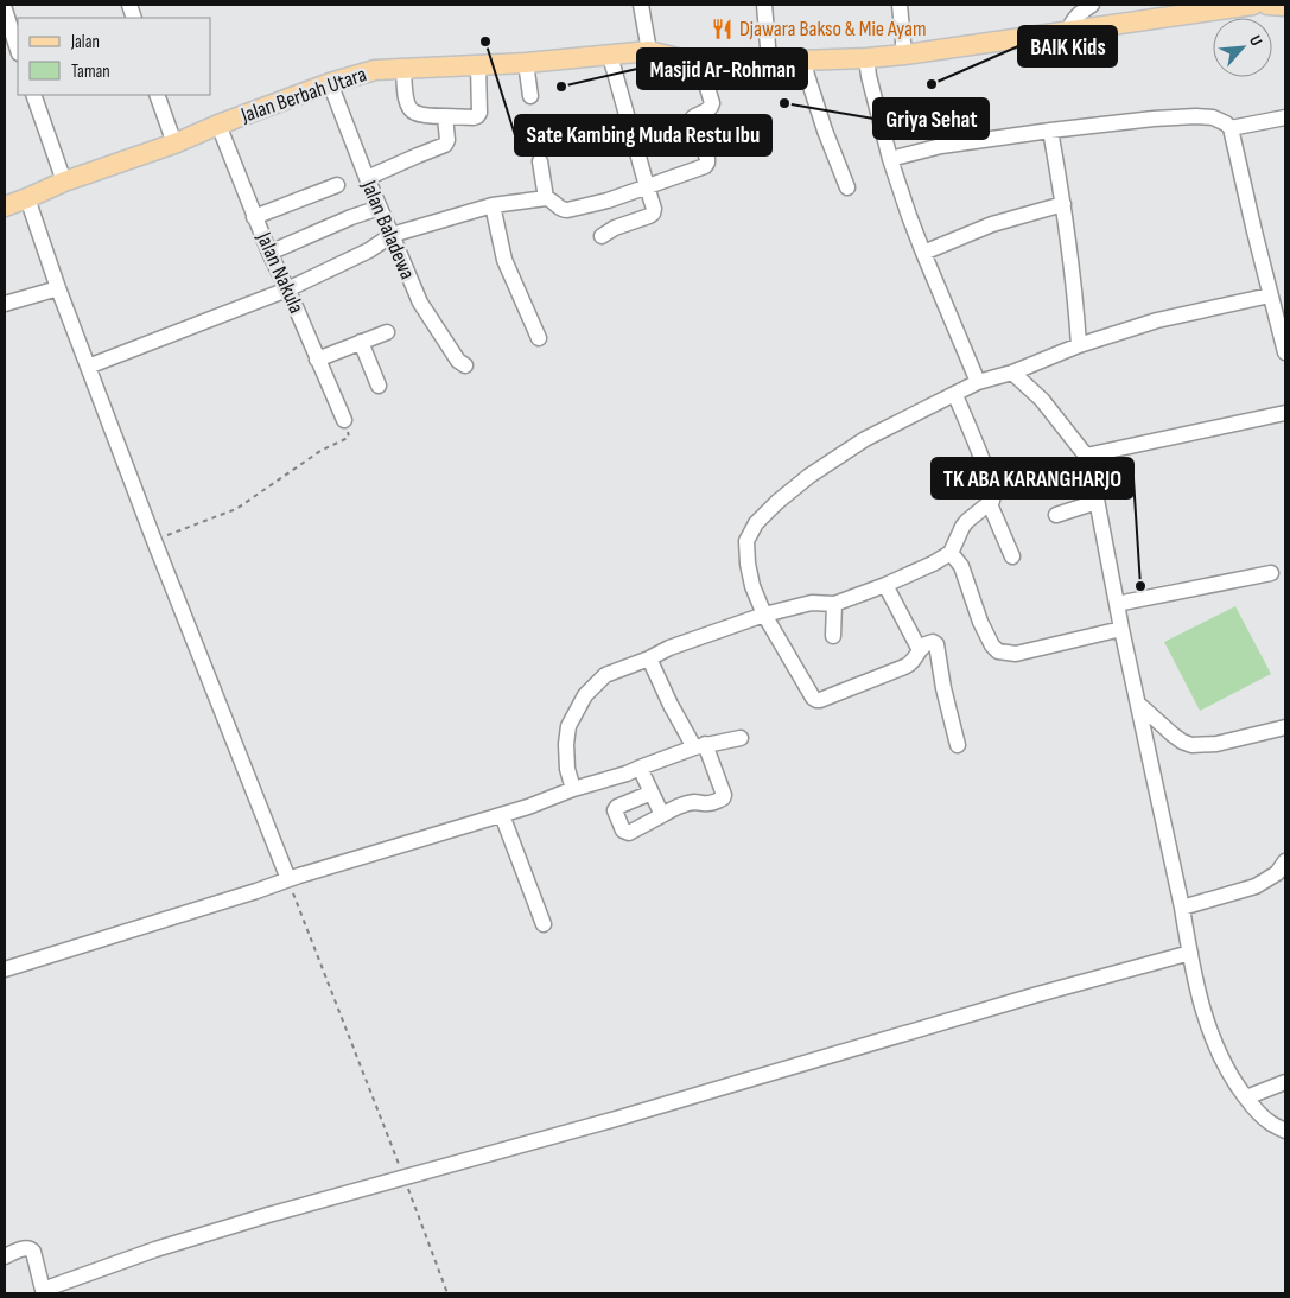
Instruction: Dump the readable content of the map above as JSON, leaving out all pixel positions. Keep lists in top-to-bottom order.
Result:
{
  "streets": {
    "main road": ["Jalan Berbah Utara"],
    "street": ["Jalan Baladewa", "Jalan Nakula"]
  },
  "crossings": [
    ["Jalan Berbah Utara", "Jalan Baladewa"],
    ["Jalan Berbah Utara", "Jalan Nakula"]
  ],
  "places": {
    "restaurant": ["Djawara Bakso & Mie Ayam"],
    "other": [
      "Sate Kambing Muda Restu Ibu",
      "BAIK Kids",
      "Masjid Ar-Rohman",
      "Griya Sehat",
      "TK ABA KARANGHARJO"
    ]
  },
  "legend": ["Jalan", "Taman"],
  "north": "top right"
}
